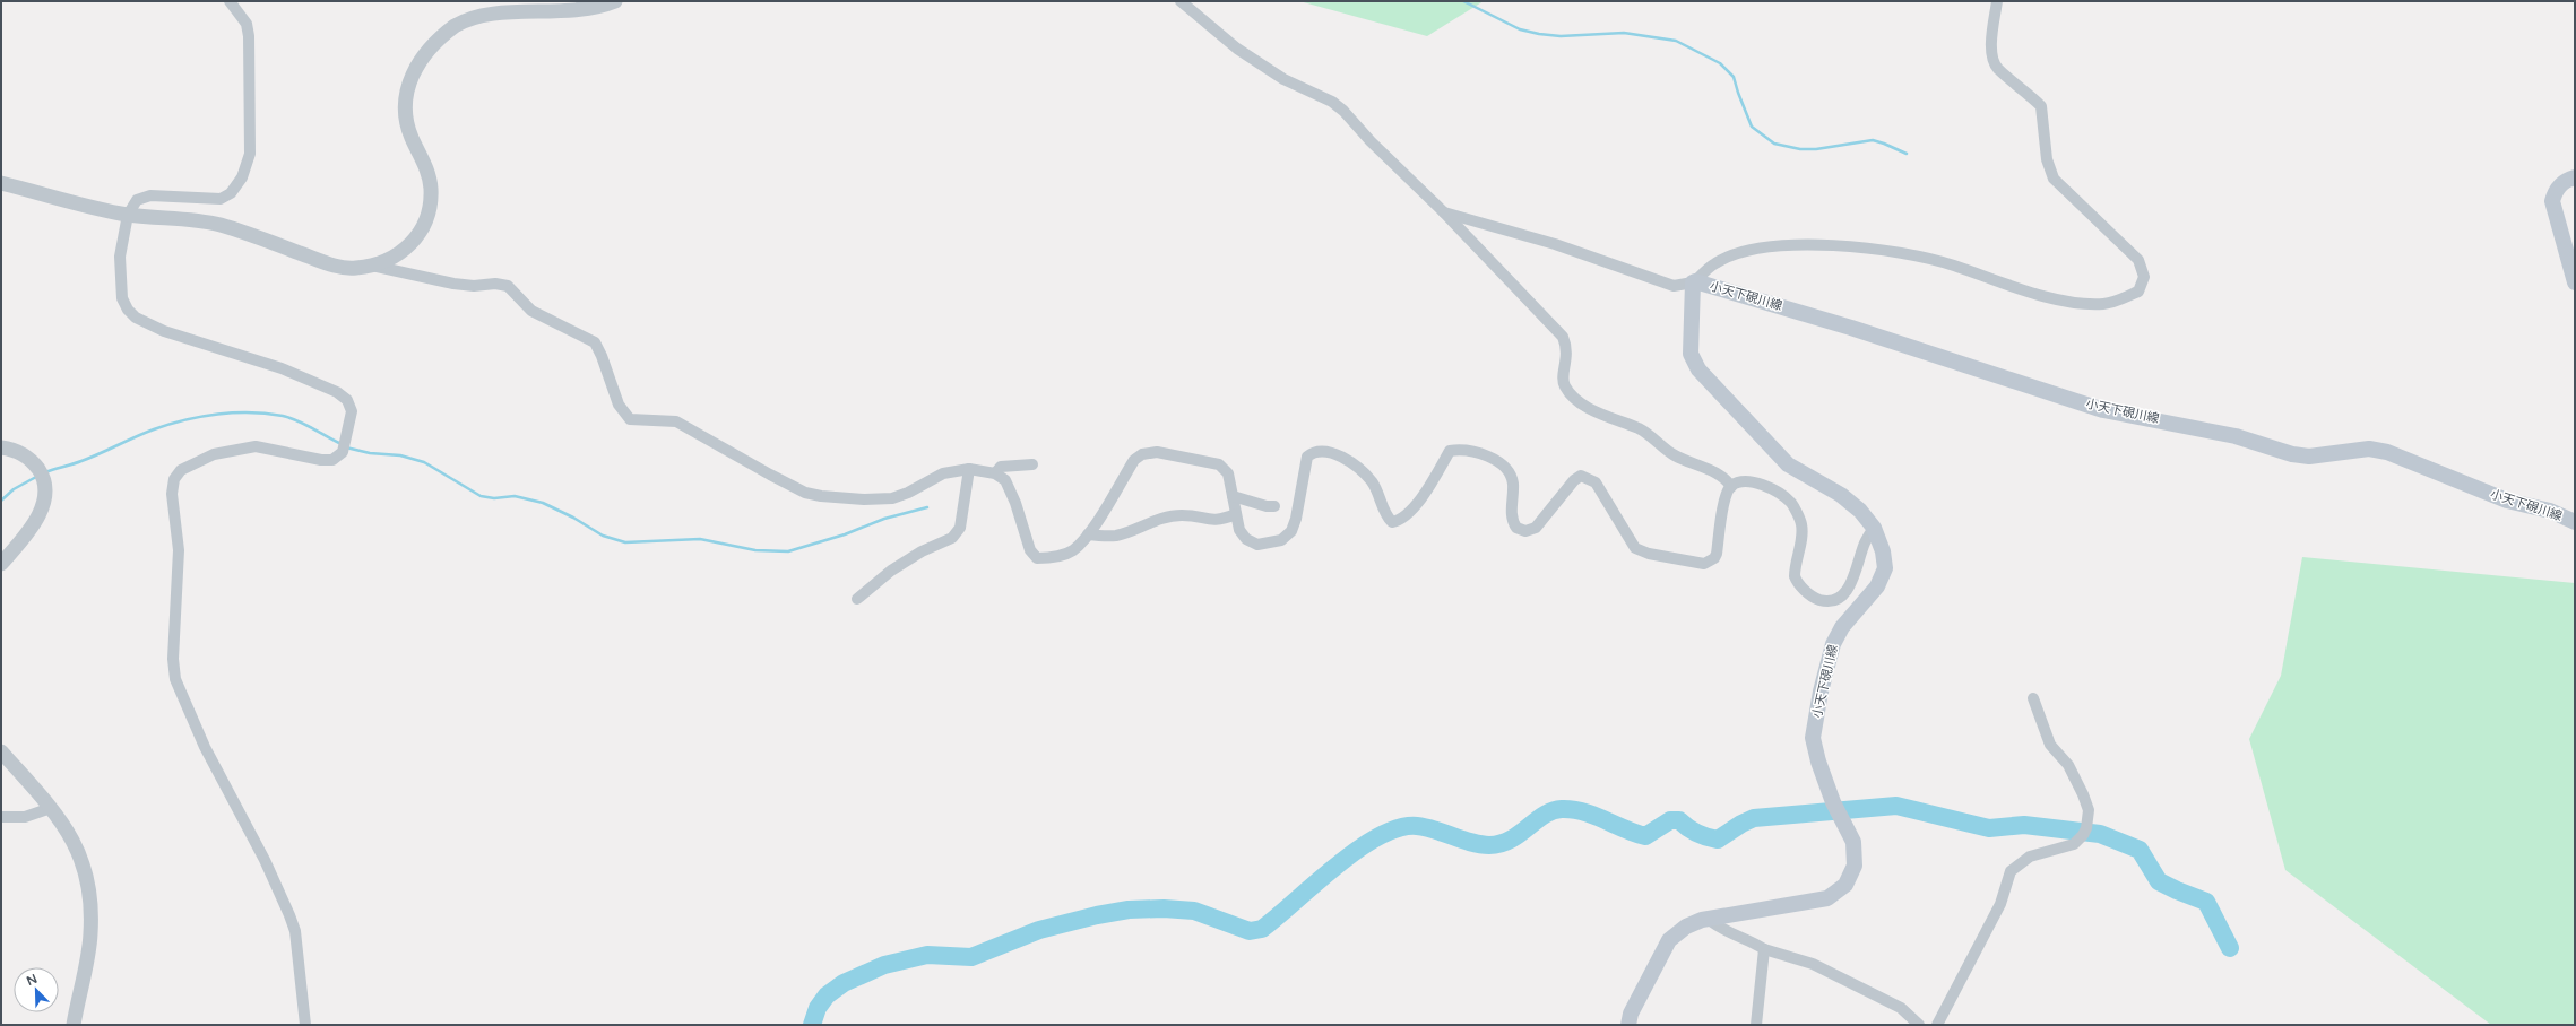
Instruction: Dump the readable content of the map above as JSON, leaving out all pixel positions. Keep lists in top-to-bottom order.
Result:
{
  "streets": {
    "main road": ["小天下硯川線"]
  },
  "north": "top left"
}
